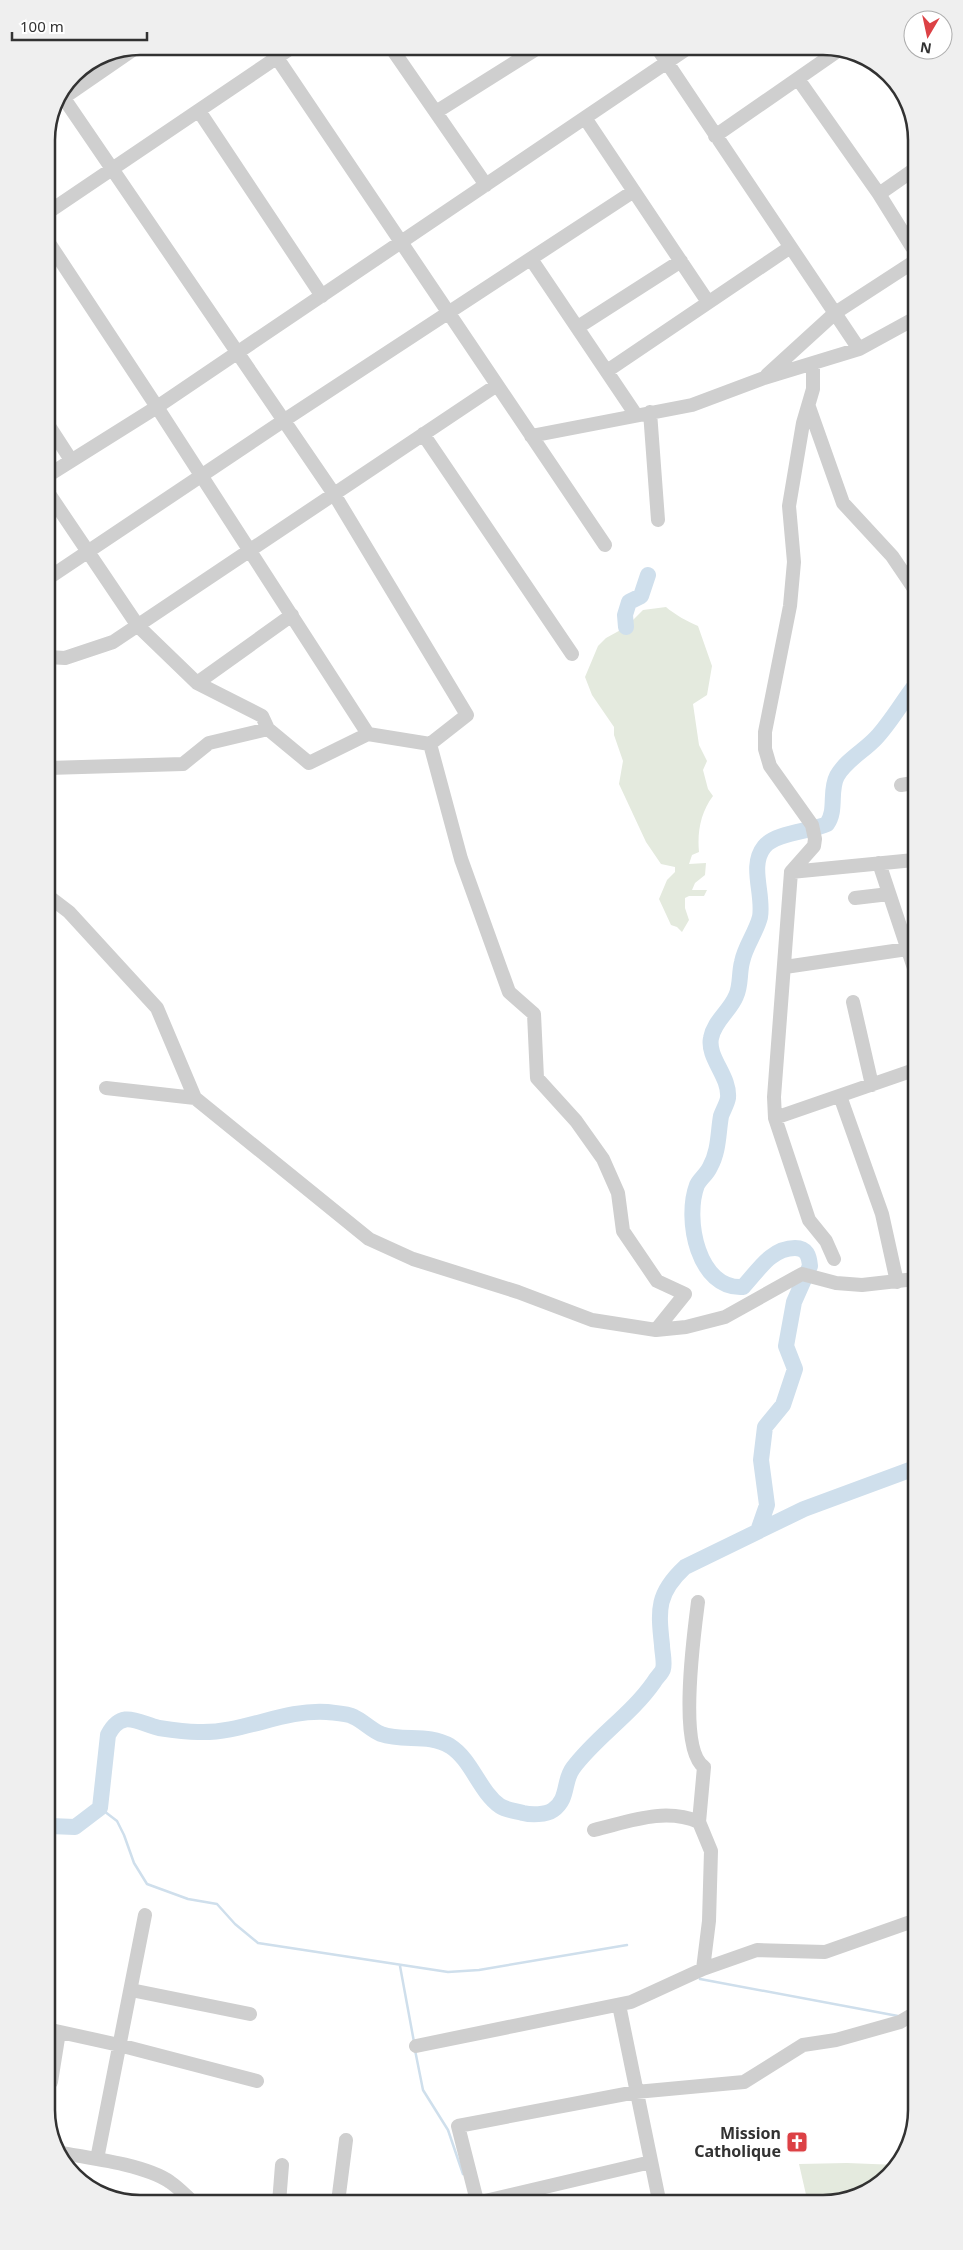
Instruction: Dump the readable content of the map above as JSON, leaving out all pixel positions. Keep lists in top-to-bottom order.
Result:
{
  "places": {
    "church": ["Mission Catholique"]
  },
  "scale_bar": "100 m",
  "north": "bottom"
}
